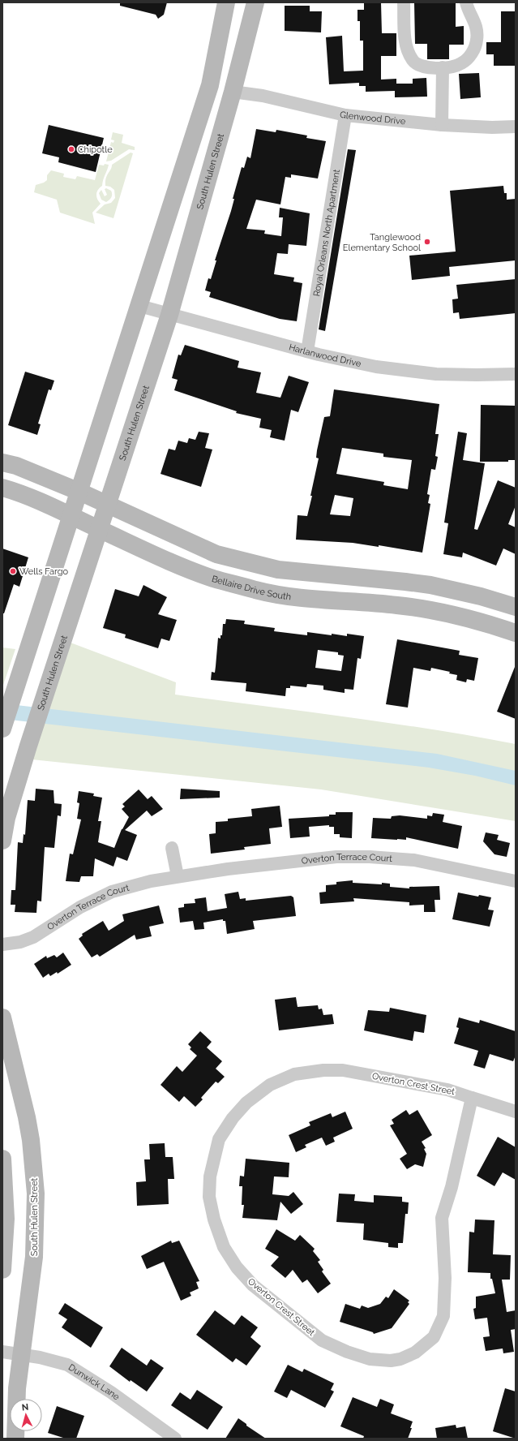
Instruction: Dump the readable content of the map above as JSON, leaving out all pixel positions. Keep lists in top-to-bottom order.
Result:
{
  "streets": {
    "main road": ["South Hulen Street", "Bellaire Drive South"],
    "street": [
      "Glenwood Drive",
      "Royal Orleans North Apartment",
      "Harlanwood Drive",
      "Overton Terrace Court",
      "Overton Crest Street",
      "Dunwick Lane"
    ]
  },
  "crossings": [
    ["Glenwood Drive", "South Hulen Street"],
    ["Glenwood Drive", "Royal Orleans North Apartment"],
    ["South Hulen Street", "Harlanwood Drive"],
    ["South Hulen Street", "Bellaire Drive South"],
    ["South Hulen Street", "Dunwick Lane"],
    ["Royal Orleans North Apartment", "Harlanwood Drive"]
  ],
  "places": ["Chipotle", "Tanglewood Elementary School", "Wells Fargo"],
  "north": "top"
}
